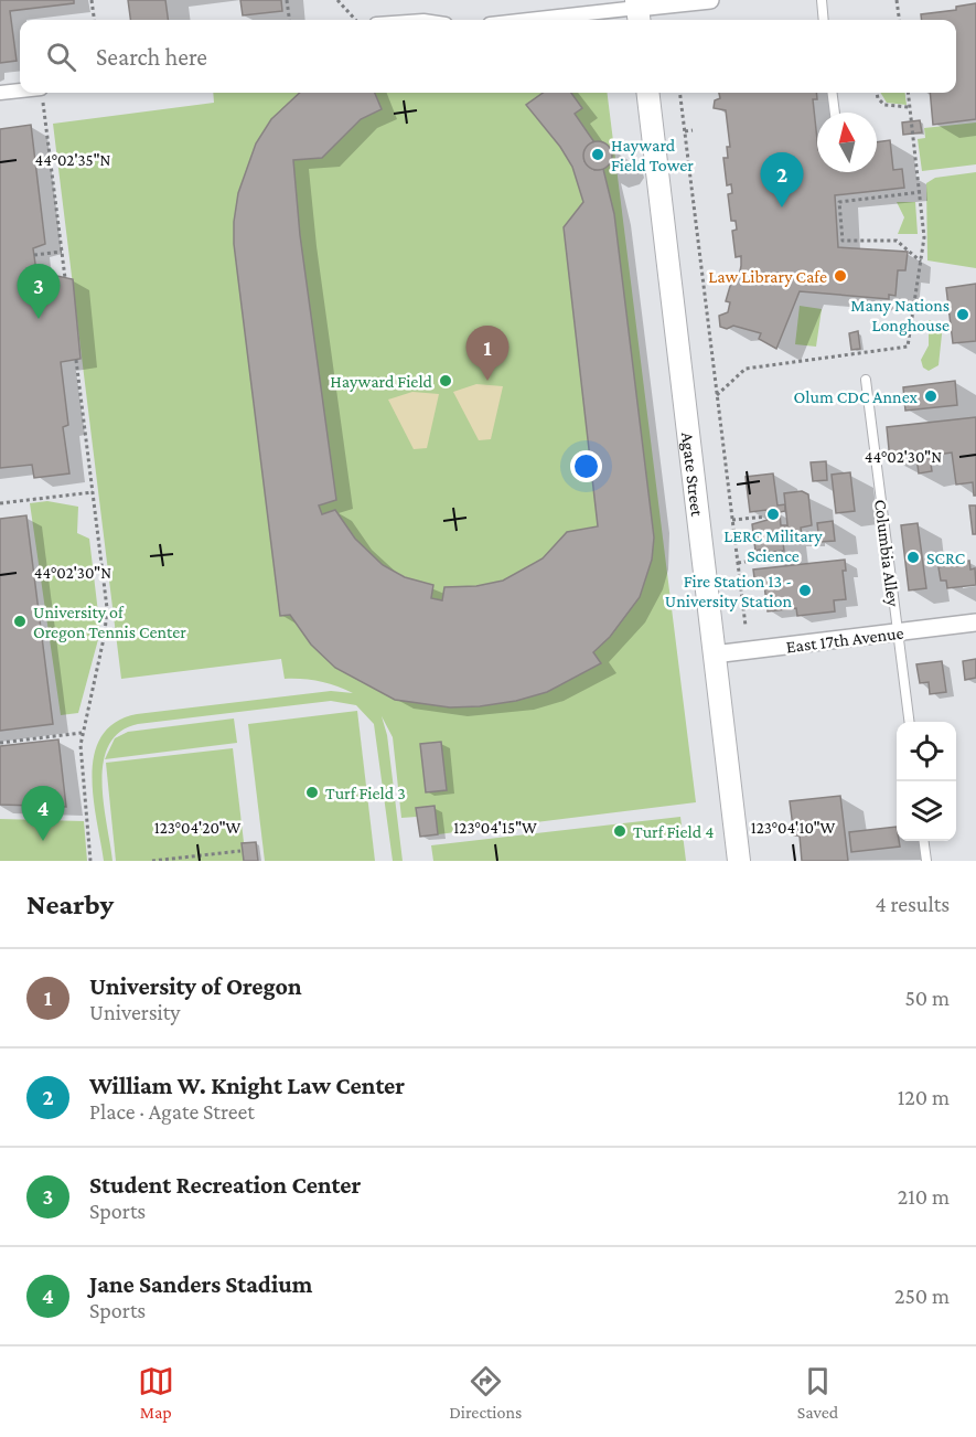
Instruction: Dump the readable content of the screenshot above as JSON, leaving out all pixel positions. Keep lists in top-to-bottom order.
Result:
{
  "streets": {
    "street": ["Agate Street", "East 17th Avenue"],
    "lane": ["Columbia Alley"]
  },
  "crossings": [
    ["Agate Street", "East 17th Avenue"],
    ["Columbia Alley", "East 17th Avenue"]
  ],
  "places": [
    "Hayward Field Tower",
    "Law Library Cafe",
    "Many Nations Longhouse",
    "Hayward Field",
    "Olum CDC Annex",
    "LERC Military Science",
    "SCRC",
    "Fire Station 13 - University Station",
    "University of Oregon Tennis Center",
    "Turf Field 3",
    "Turf Field 4"
  ],
  "north": "top",
  "page": {
    "search": "Search here",
    "pins": [
      "2",
      "3",
      "1",
      "4"
    ],
    "heading": ["Nearby", "4 results"],
    "list": [
      {
        "mark": "1",
        "name": "University of Oregon",
        "note": "University",
        "value": "50 m"
      },
      {
        "mark": "2",
        "name": "William W. Knight Law Center",
        "note": "Place · Agate Street",
        "value": "120 m"
      },
      {
        "mark": "3",
        "name": "Student Recreation Center",
        "note": "Sports",
        "value": "210 m"
      },
      {
        "mark": "4",
        "name": "Jane Sanders Stadium",
        "note": "Sports",
        "value": "250 m"
      }
    ],
    "nav": ["Map", "Directions", "Saved"]
  },
  "coordinates": [
    "44°02'35\"N",
    "44°02'30\"N",
    "123°04'20\"W",
    "123°04'15\"W",
    "123°04'10\"W"
  ]
}
